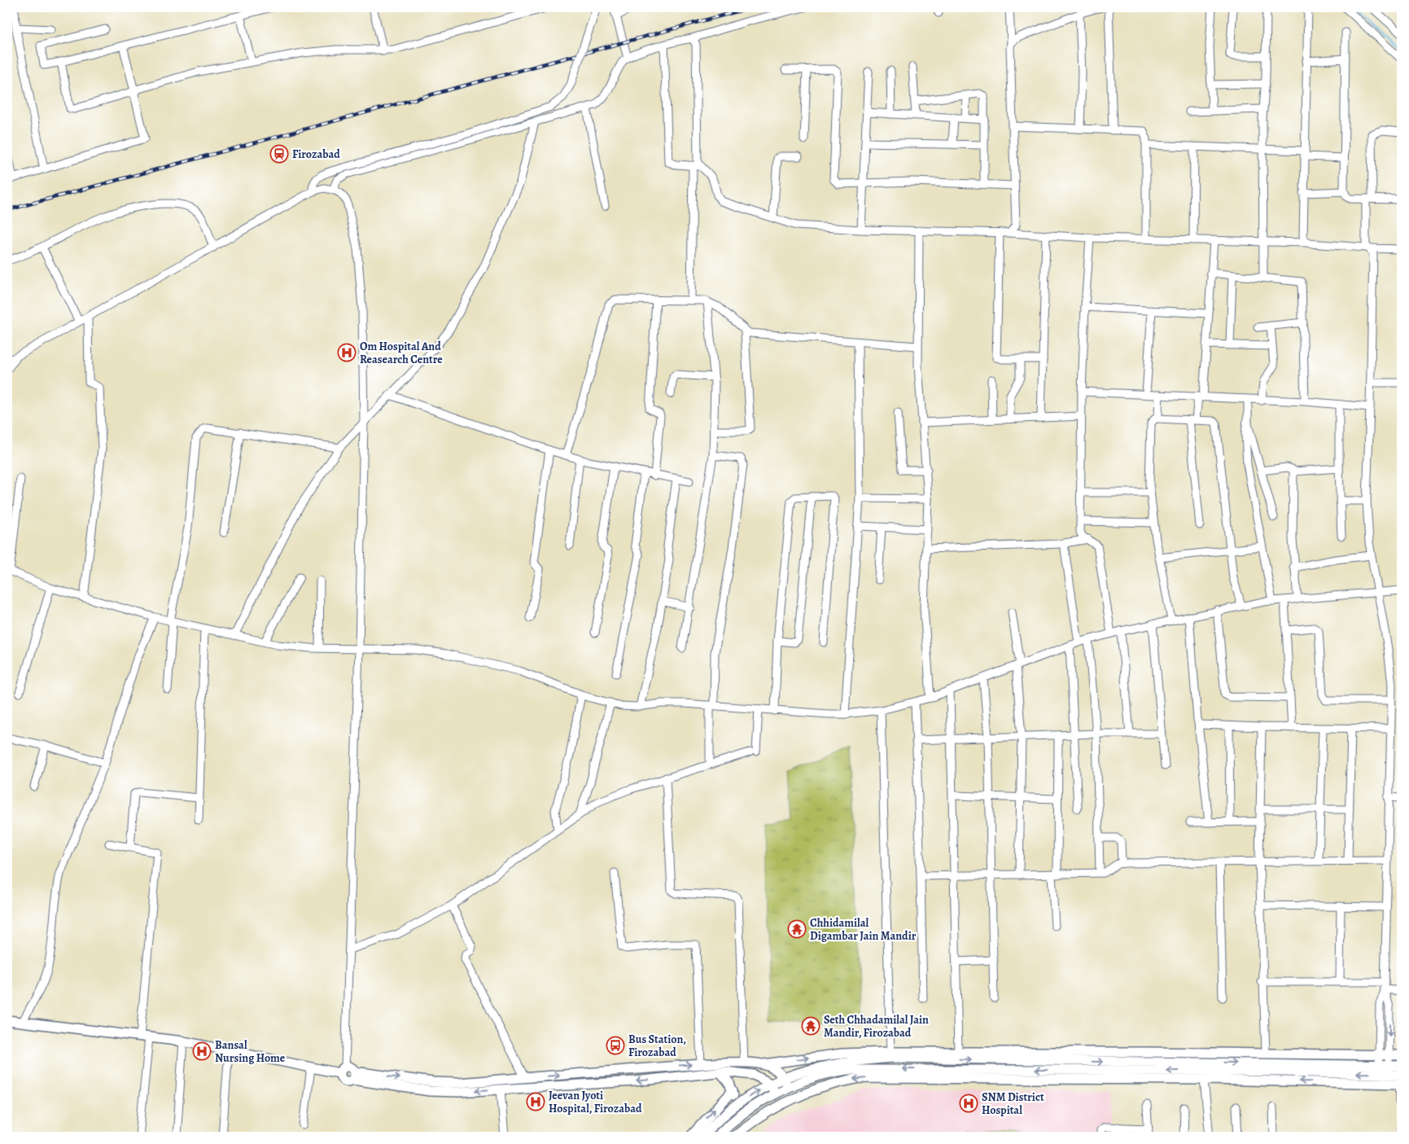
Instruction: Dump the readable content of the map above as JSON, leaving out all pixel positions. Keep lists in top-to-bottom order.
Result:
{
  "places": {
    "station": ["Firozabad"],
    "hospital": [
      "Om Hospital And Reasearch Centre",
      "Bansal Nursing Home",
      "Jeevan Jyoti Hospital, Firozabad",
      "SNM District Hospital"
    ],
    "temple": ["Chhidamilal Digambar Jain Mandir", "Seth Chhadamilal Jain Mandir, Firozabad"],
    "bus stop": ["Bus Station, Firozabad"]
  }
}
